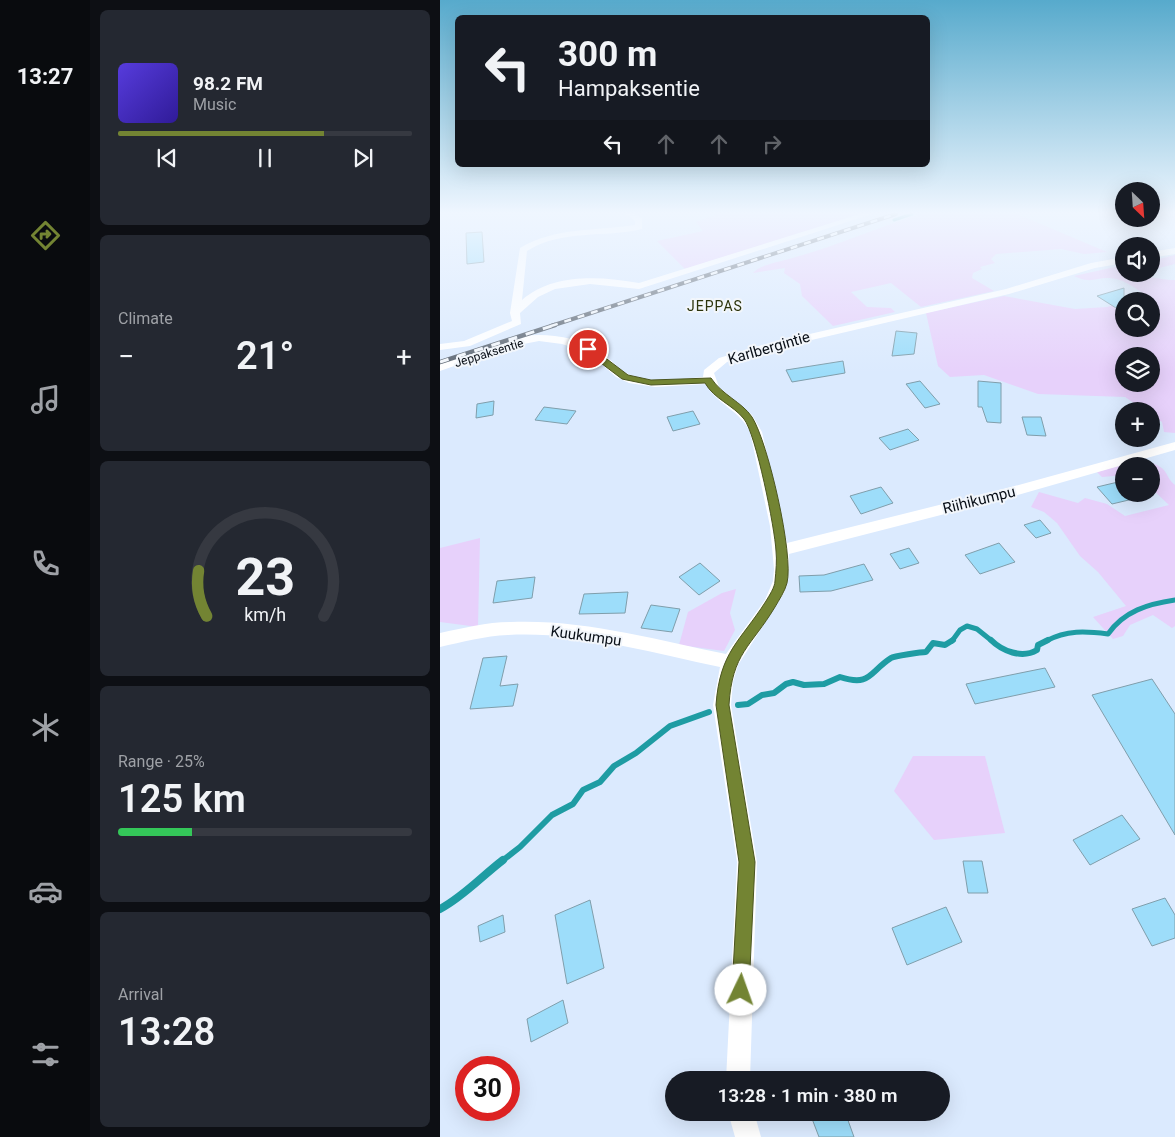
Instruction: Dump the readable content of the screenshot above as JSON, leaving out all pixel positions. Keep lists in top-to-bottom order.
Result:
{
  "streets": {
    "street": [
      "Karlbergintie",
      "Jeppaksentie",
      "Riihikumpu",
      "Kuukumpu"
    ]
  },
  "crossings": [
    ["Karlbergintie", "Jeppaksentie"]
  ],
  "districts": ["JEPPAS"],
  "north": "bottom right",
  "page": {
    "tabs": "13:27",
    "turn": ["300 m", "Hampaksentie"],
    "song": ["98.2 FM", "Music"],
    "map_buttons": ["+", "−"],
    "tile": [
      "Climate",
      ["Range · 25%", "125 km"],
      ["Arrival", "13:28"]
    ],
    "heat": ["−", "21°", "+"],
    "limit": "30",
    "trip": "13:28 · 1 min · 380 m",
    "gauge": ["23", "km/h"]
  }
}
